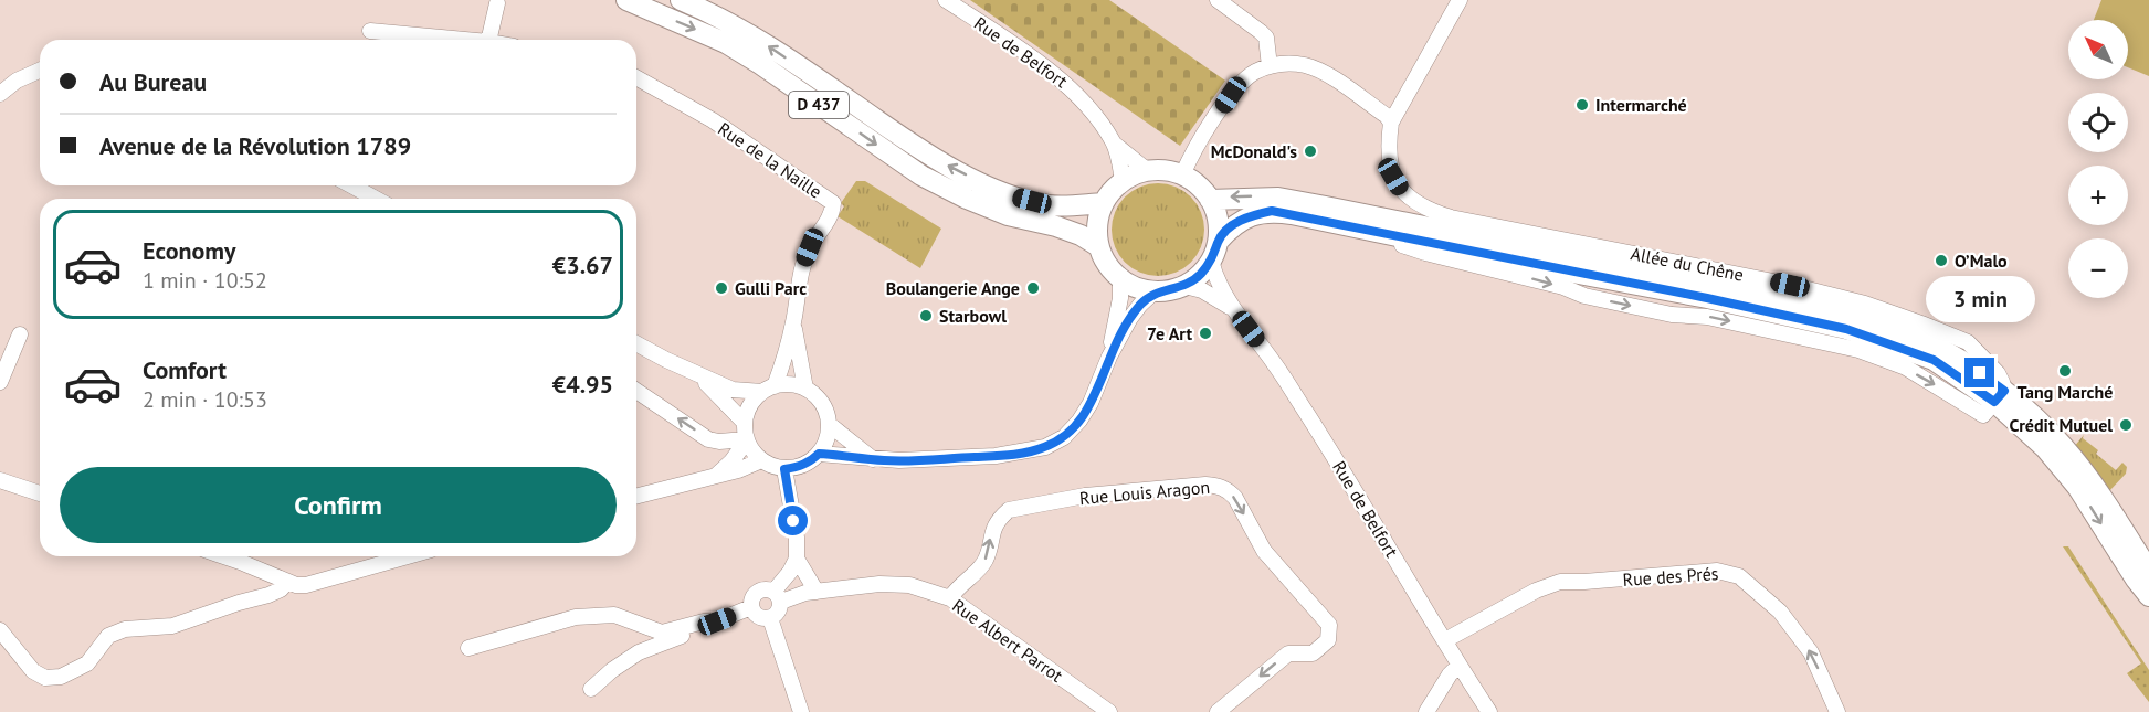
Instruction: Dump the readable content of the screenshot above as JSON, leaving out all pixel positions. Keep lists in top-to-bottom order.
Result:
{
  "streets": {
    "main road": ["D 437"],
    "street": [
      "Rue de Belfort",
      "Rue de la Naille",
      "Allée du Chêne",
      "Rue Louis Aragon",
      "Rue des Prés",
      "Rue Albert Parrot"
    ]
  },
  "crossings": [
    ["Rue de Belfort", "D 437"],
    ["Rue de Belfort", "Rue des Prés"],
    ["Rue Louis Aragon", "Rue Albert Parrot"]
  ],
  "one_way": ["Rue des Prés"],
  "places": [
    "Intermarché",
    "McDonald's",
    "O’Malo",
    "Gulli Parc",
    "Boulangerie Ange",
    "Starbowl",
    "7e Art",
    "Tang Marché",
    "Crédit Mutuel"
  ],
  "north": "top left",
  "page": {
    "map_buttons": ["+", "−"],
    "banner": ["Au Bureau", "Avenue de la Révolution 1789"],
    "list": [
      {
        "name": "Economy",
        "note": "1 min · 10:52",
        "value": "€3.67"
      },
      {
        "name": "Comfort",
        "note": "2 min · 10:53",
        "value": "€4.95"
      }
    ],
    "bubble": "3 min",
    "buttons": "Confirm"
  }
}
